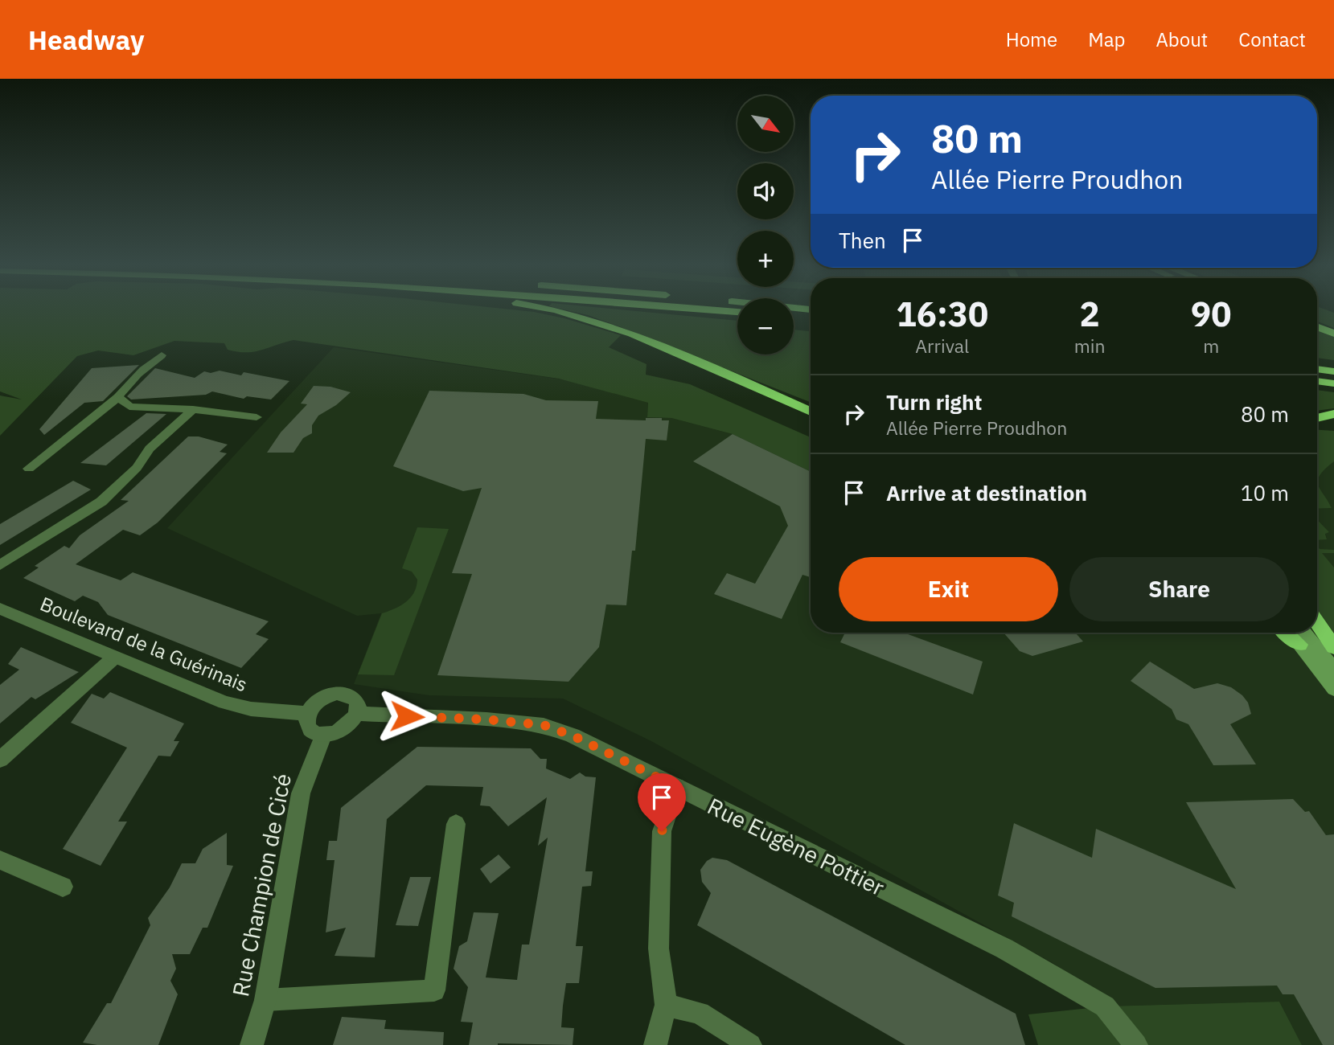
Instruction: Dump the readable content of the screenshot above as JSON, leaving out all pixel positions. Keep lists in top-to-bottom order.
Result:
{
  "streets": {
    "street": ["Boulevard de la Guérinais", "Rue Eugène Pottier", "Rue Champion de Cicé"]
  },
  "crossings": [
    ["Boulevard de la Guérinais", "Rue Eugène Pottier"],
    ["Boulevard de la Guérinais", "Rue Champion de Cicé"],
    ["Rue Eugène Pottier", "Rue Champion de Cicé"]
  ],
  "north": "bottom right",
  "page": {
    "header": "Headway",
    "nav": [
      "Home",
      "Map",
      "About",
      "Contact"
    ],
    "map_buttons": ["+", "−"],
    "turn": ["80 m", "Allée Pierre Proudhon"],
    "then": "Then",
    "eta": [
      "16:30",
      "Arrival",
      "2",
      "min",
      "90",
      "m"
    ],
    "list": [
      {
        "name": "Turn right",
        "note": "Allée Pierre Proudhon",
        "value": "80 m"
      },
      {
        "name": "Arrive at destination",
        "value": "10 m"
      }
    ],
    "buttons": ["Exit", "Share"]
  }
}
